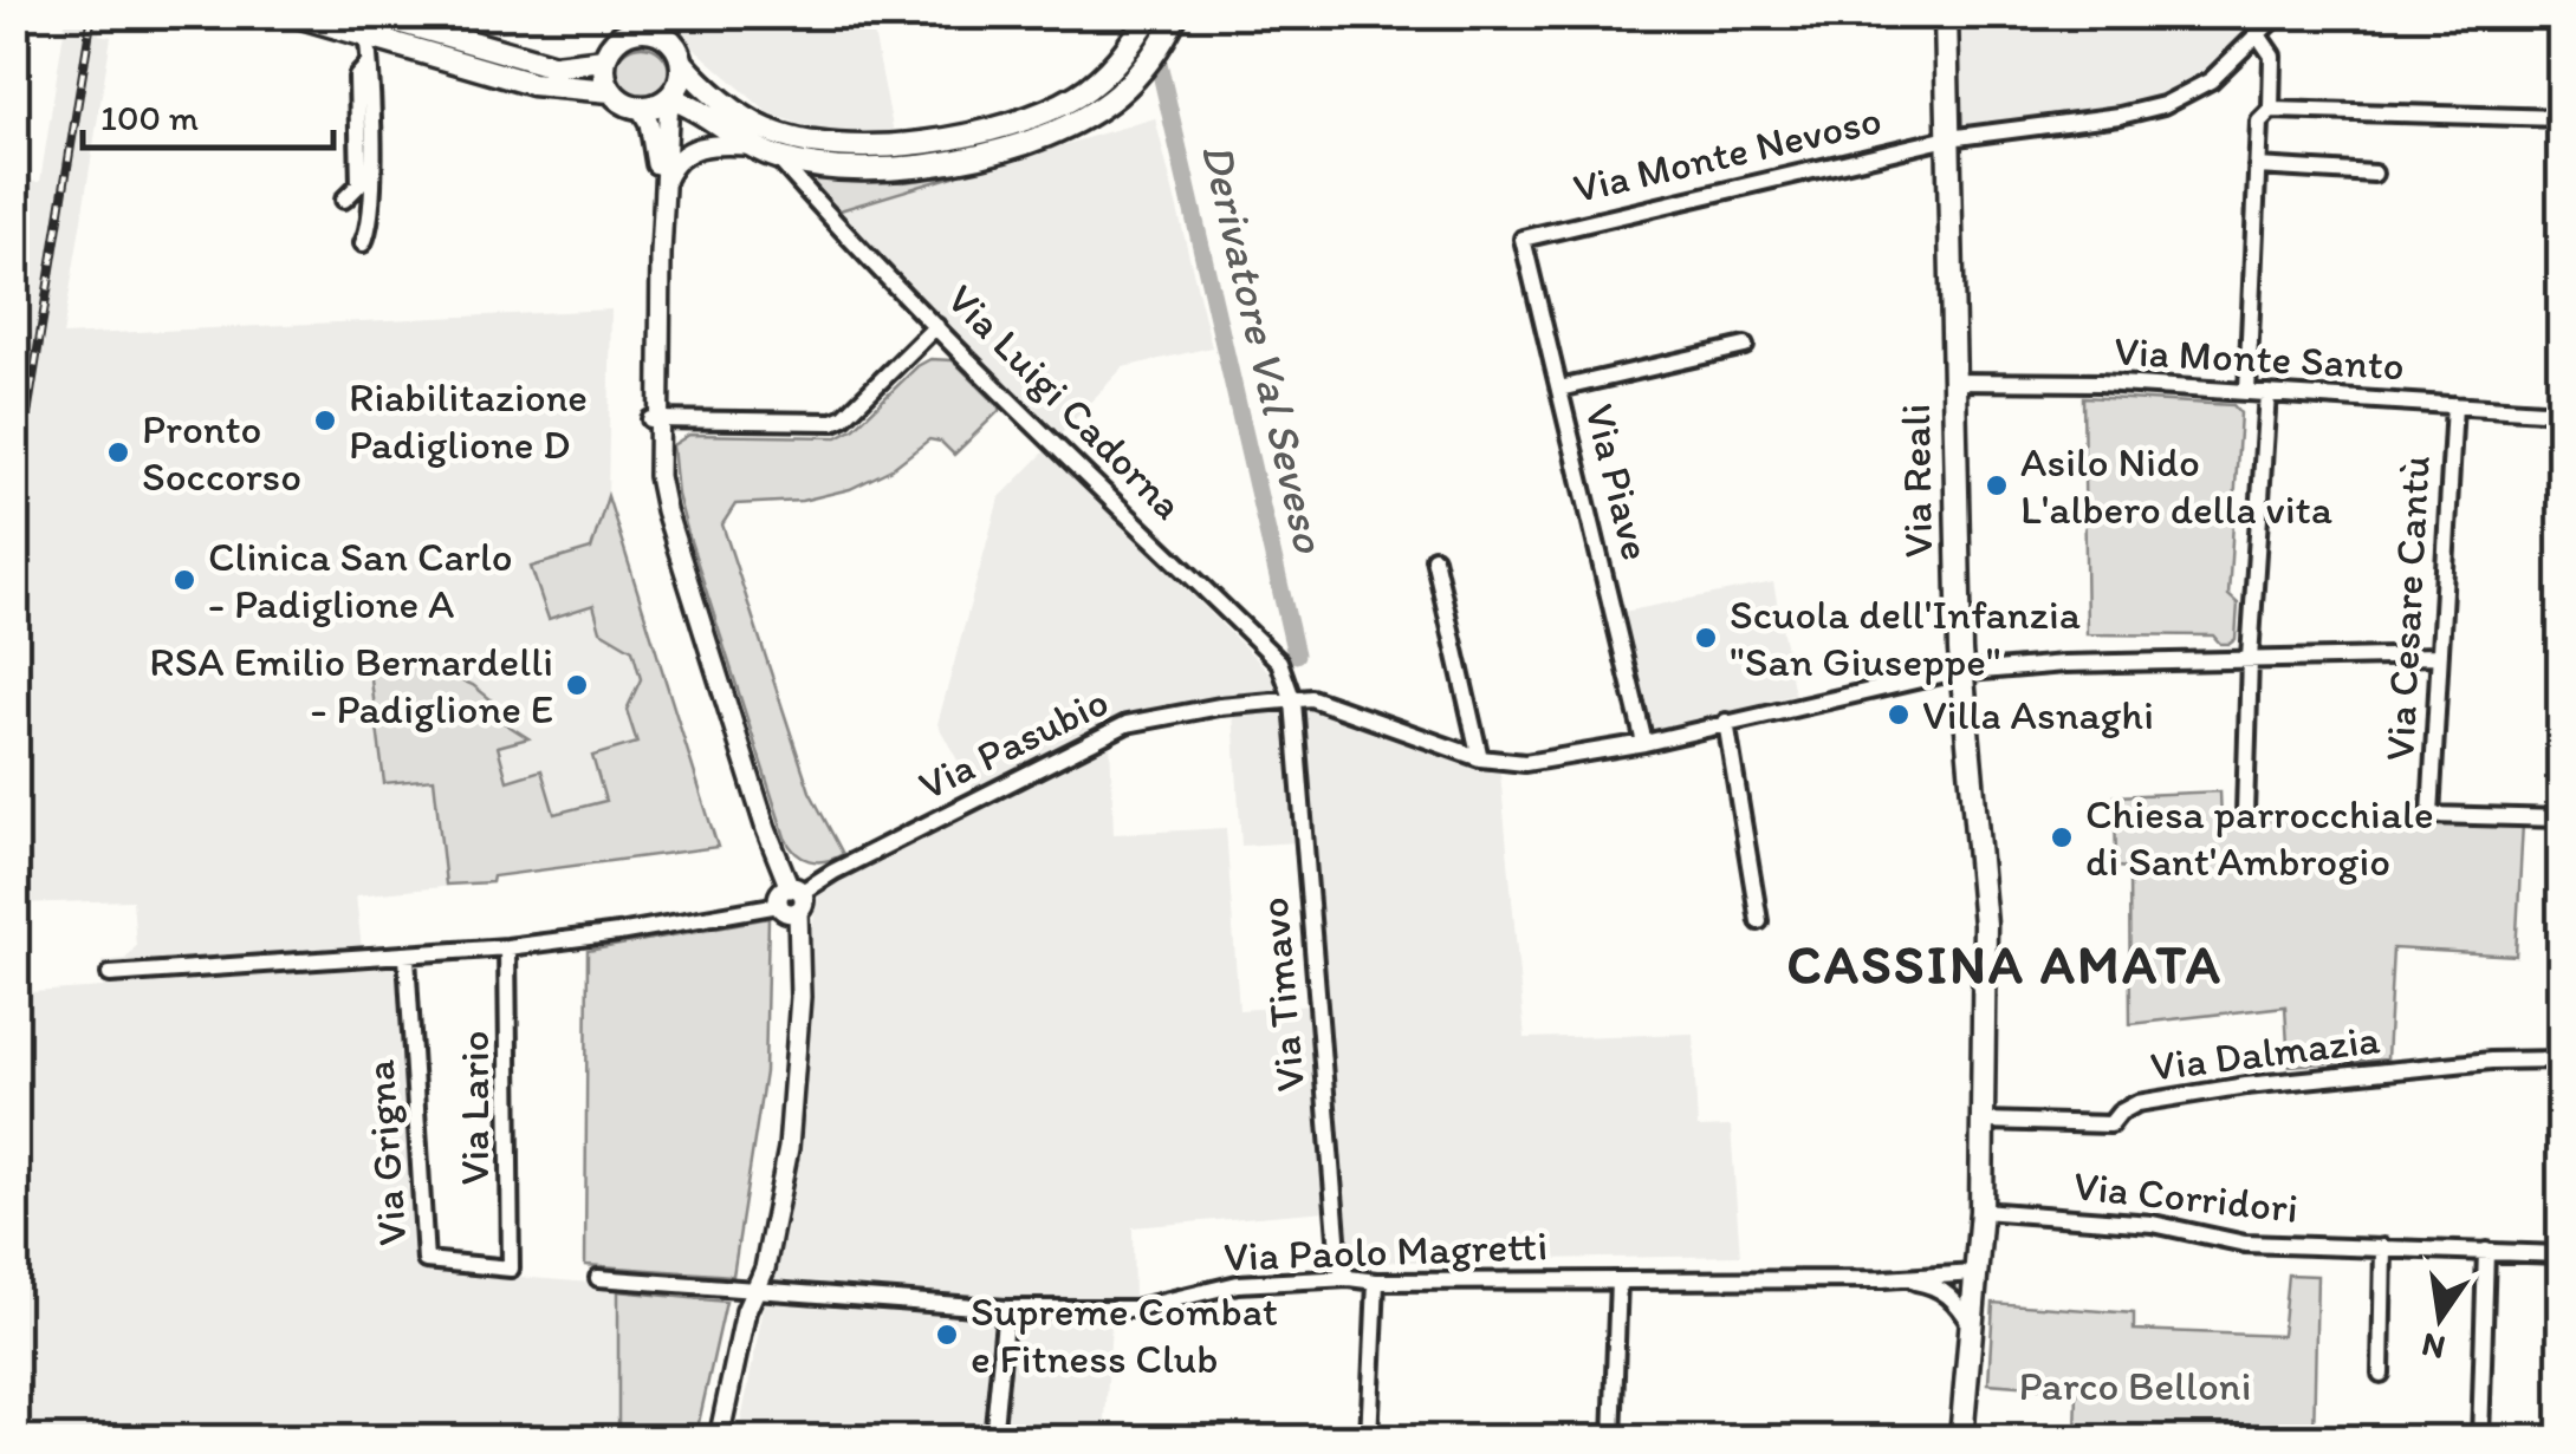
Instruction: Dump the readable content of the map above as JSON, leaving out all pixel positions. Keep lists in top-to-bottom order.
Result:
{
  "streets": {
    "main road": ["Via Reali"],
    "street": [
      "Via Monte Nevoso",
      "Via Monte Santo",
      "Via Luigi Cadorna",
      "Via Piave",
      "Via Cesare Cantù",
      "Via Pasubio",
      "Via Timavo",
      "Via Dalmazia",
      "Via Lario",
      "Via Grigna",
      "Via Corridori",
      "Via Paolo Magretti"
    ]
  },
  "crossings": [
    ["Via Monte Nevoso", "Via Reali"],
    ["Via Monte Nevoso", "Via Piave"],
    ["Via Monte Santo", "Via Reali"],
    ["Via Monte Santo", "Via Cesare Cantù"],
    ["Via Luigi Cadorna", "Via Pasubio"],
    ["Via Luigi Cadorna", "Via Timavo"],
    ["Via Reali", "Via Pasubio"],
    ["Via Reali", "Via Dalmazia"],
    ["Via Reali", "Via Corridori"],
    ["Via Reali", "Via Paolo Magretti"],
    ["Via Piave", "Via Pasubio"],
    ["Via Cesare Cantù", "Via Pasubio"],
    ["Via Pasubio", "Via Timavo"],
    ["Via Pasubio", "Via Lario"],
    ["Via Pasubio", "Via Grigna"],
    ["Via Timavo", "Via Paolo Magretti"],
    ["Via Lario", "Via Grigna"]
  ],
  "districts": ["CASSINA AMATA"],
  "water": ["Derivatore Val Seveso"],
  "parks": ["Parco Belloni"],
  "places": [
    "Riabilitazione Padiglione D",
    "Pronto Soccorso",
    "Asilo Nido L'albero della vita",
    "Clinica San Carlo - Padiglione A",
    "Scuola dell'Infanzia \"San Giuseppe\"",
    "RSA Emilio Bernardelli - Padiglione E",
    "Villa Asnaghi",
    "Chiesa parrocchiale di Sant'Ambrogio",
    "Supreme Combat e Fitness Club"
  ],
  "scale_bar": "100 m",
  "north": "bottom"
}
